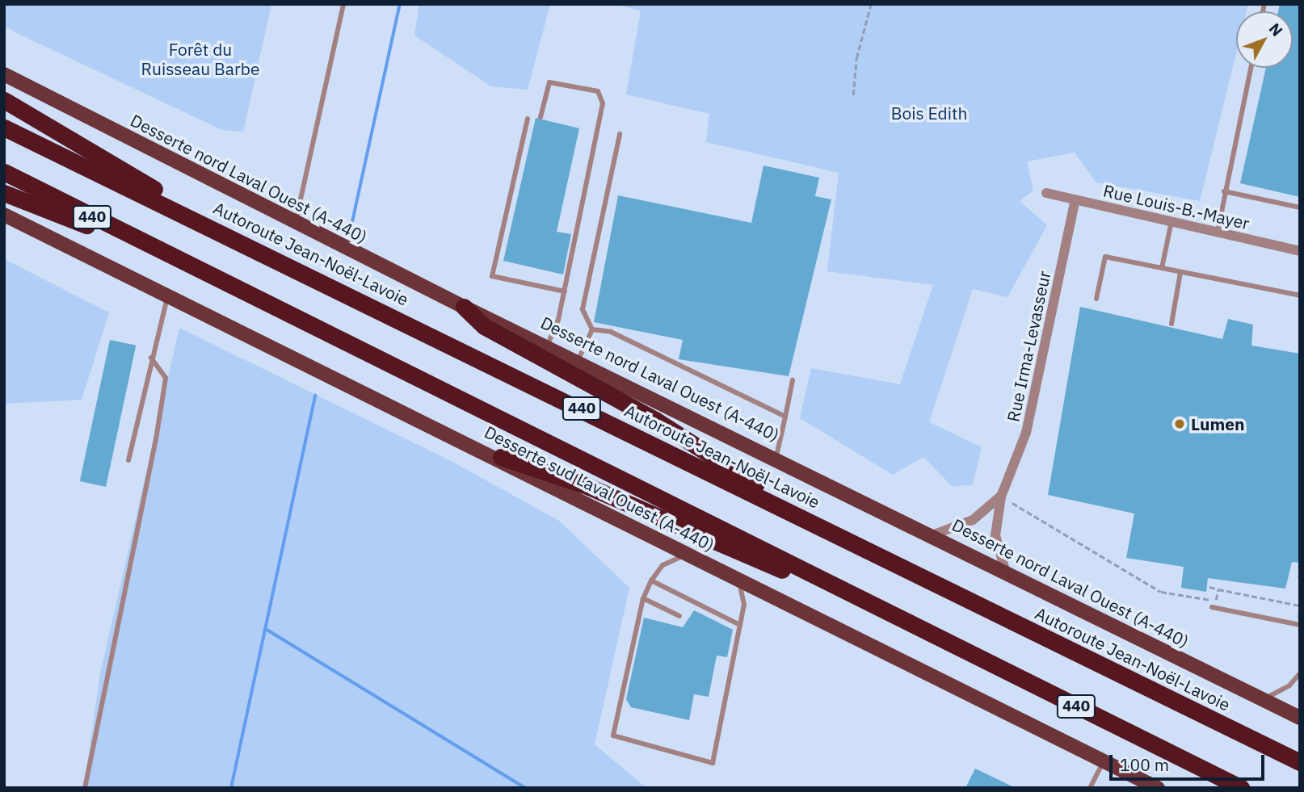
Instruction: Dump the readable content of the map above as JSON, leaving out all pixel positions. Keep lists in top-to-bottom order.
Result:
{
  "streets": {
    "highway": ["440", "Autoroute Jean-Noël-Lavoie"],
    "main road": ["Desserte nord Laval Ouest (A-440)", "Desserte sud Laval Ouest (A-440)"],
    "street": ["Rue Louis-B.-Mayer", "Rue Irma-Levasseur"]
  },
  "crossings": [
    ["Desserte nord Laval Ouest (A-440)", "Rue Irma-Levasseur"],
    ["Rue Louis-B.-Mayer", "Rue Irma-Levasseur"]
  ],
  "parks": ["Forêt du Ruisseau Barbe", "Bois Edith"],
  "places": ["Lumen"],
  "scale_bar": "100 m",
  "north": "top right"
}
